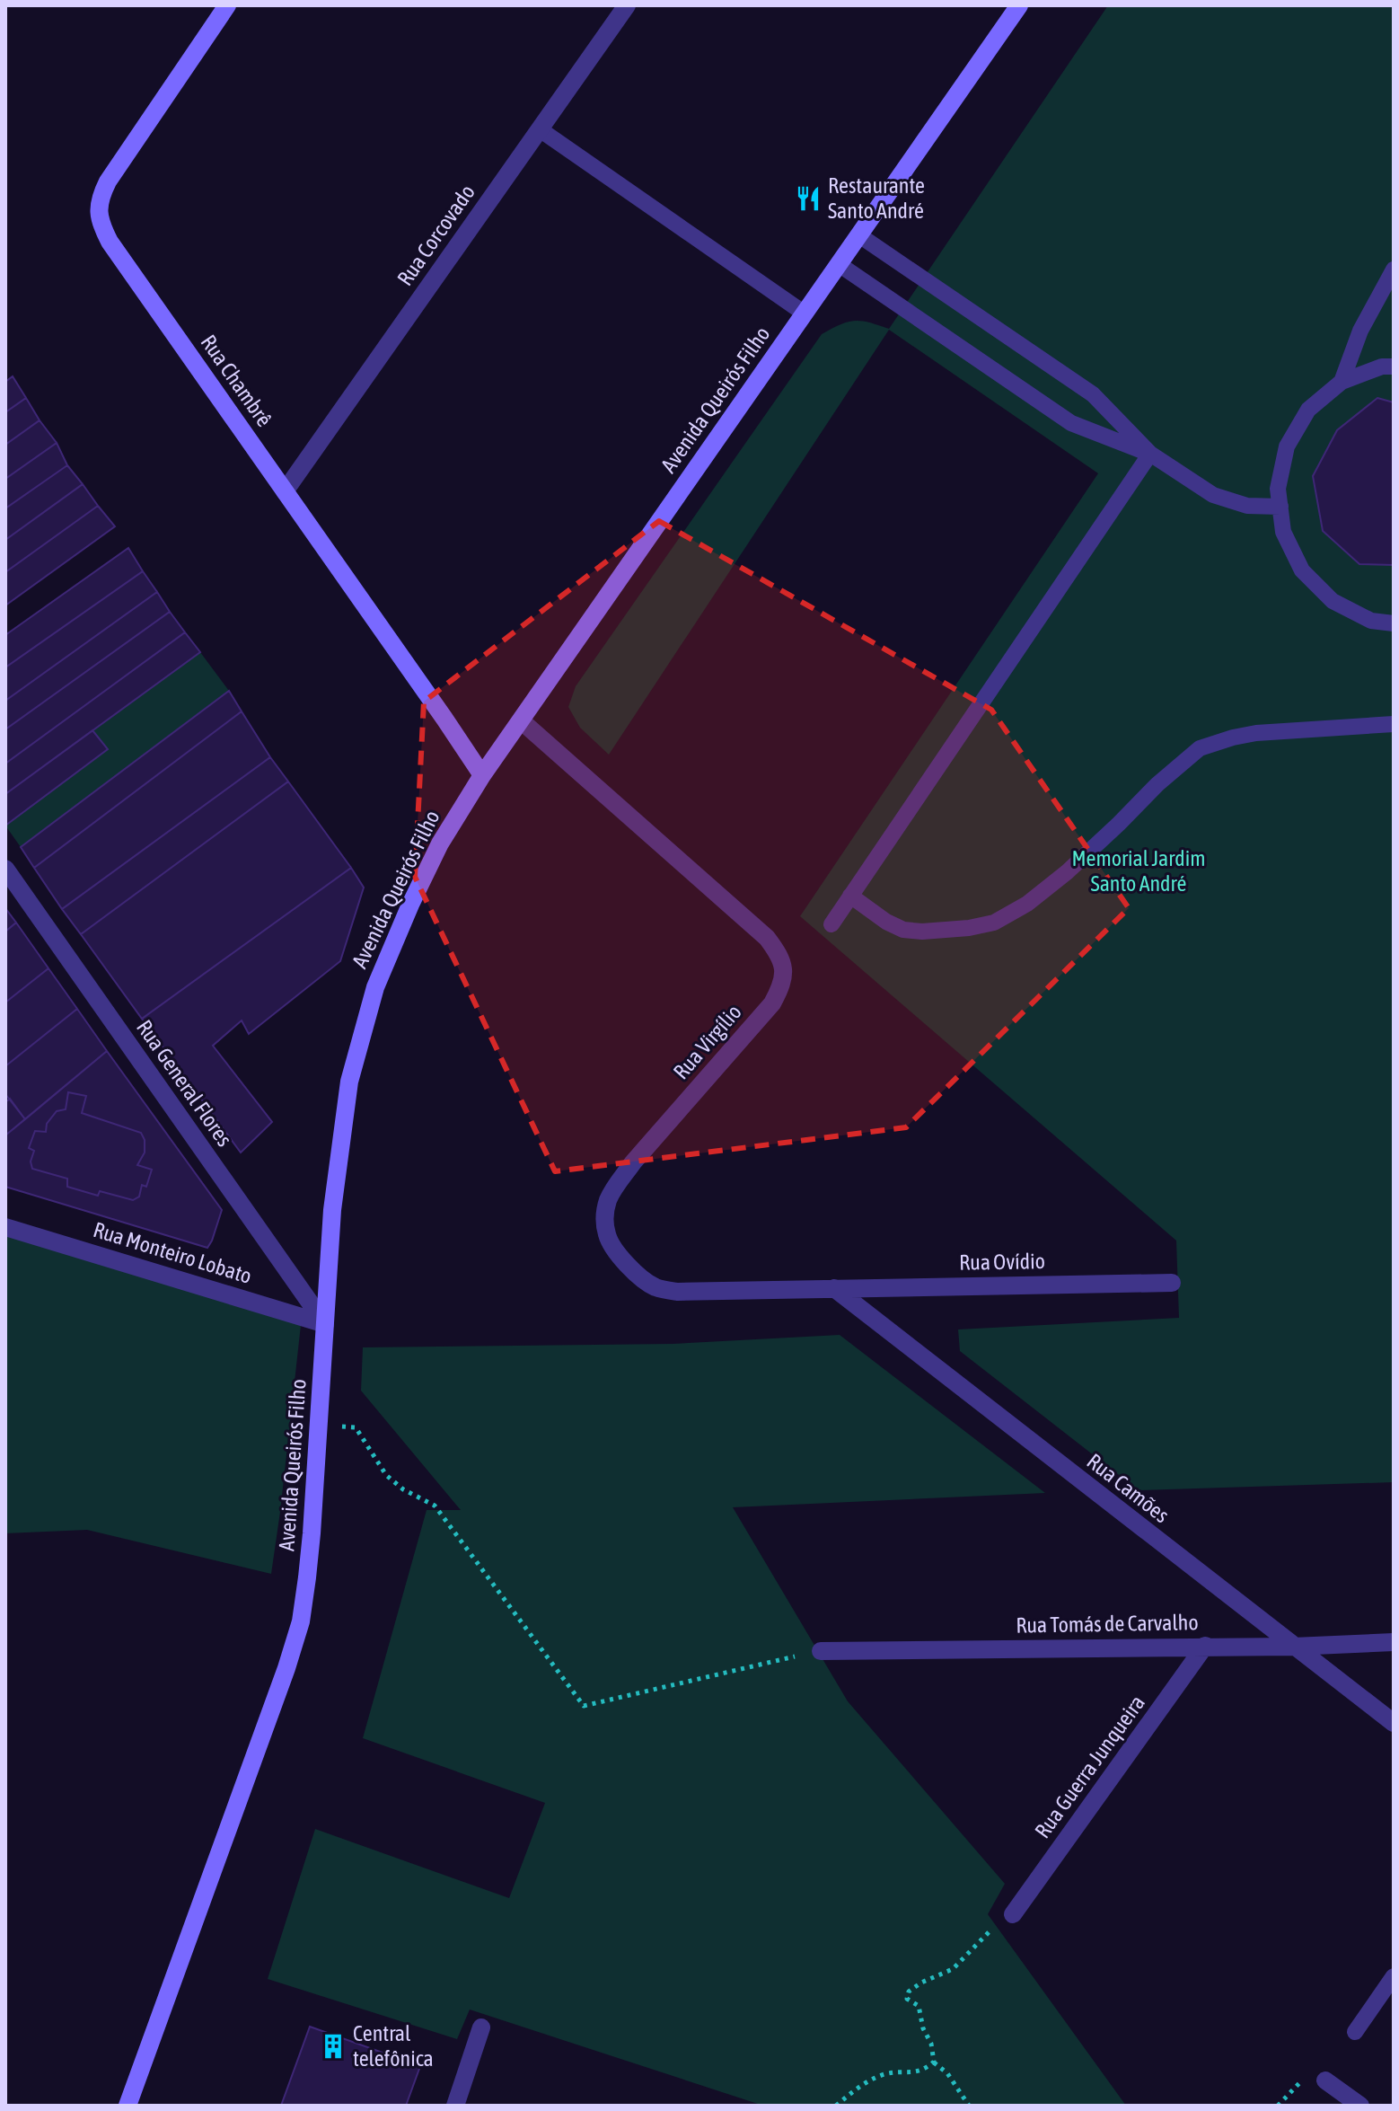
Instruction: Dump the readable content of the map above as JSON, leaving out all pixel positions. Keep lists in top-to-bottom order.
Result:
{
  "streets": {
    "main road": ["Rua Chambrê", "Avenida Queirós Filho"],
    "street": [
      "Rua Corcovado",
      "Rua Virgílio",
      "Rua General Flores",
      "Rua Monteiro Lobato",
      "Rua Ovídio",
      "Rua Camões",
      "Rua Tomás de Carvalho",
      "Rua Guerra Junqueira"
    ]
  },
  "crossings": [
    ["Rua Corcovado", "Rua Chambrê"],
    ["Rua Chambrê", "Avenida Queirós Filho"],
    ["Avenida Queirós Filho", "Rua Virgílio"],
    ["Avenida Queirós Filho", "Rua General Flores"],
    ["Avenida Queirós Filho", "Rua Monteiro Lobato"],
    ["Rua Virgílio", "Rua Ovídio"],
    ["Rua Virgílio", "Rua Camões"],
    ["Rua General Flores", "Rua Monteiro Lobato"],
    ["Rua Ovídio", "Rua Camões"],
    ["Rua Camões", "Rua Tomás de Carvalho"],
    ["Rua Tomás de Carvalho", "Rua Guerra Junqueira"]
  ],
  "parks": ["Memorial Jardim Santo André"],
  "places": {
    "restaurant": ["Restaurante Santo André"],
    "building": ["Central telefônica"]
  }
}
